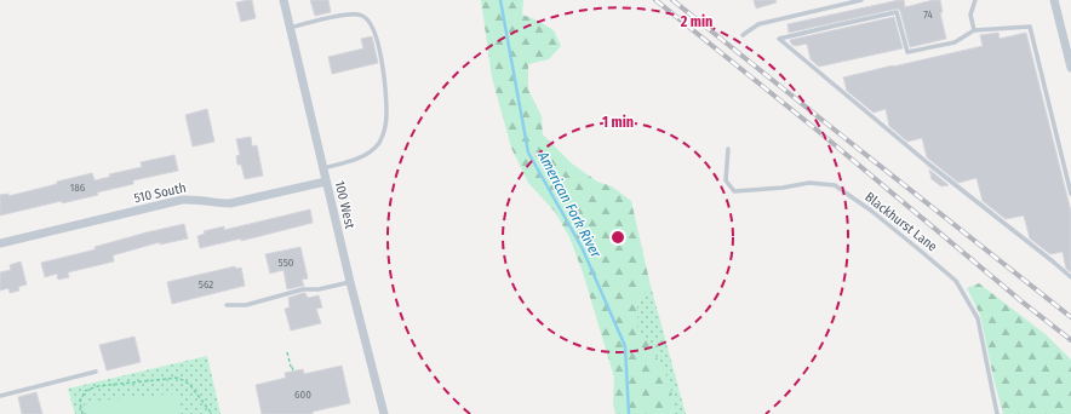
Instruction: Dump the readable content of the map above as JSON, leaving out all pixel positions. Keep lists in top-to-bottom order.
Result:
{
  "streets": {
    "street": ["510 South", "100 West"],
    "lane": ["Blackhurst Lane"]
  },
  "crossings": [
    ["510 South", "100 West"]
  ],
  "water": ["American Fork River"],
  "house_numbers": [
    "74",
    "186",
    "550",
    "562",
    "600"
  ],
  "rings": ["2 min", "1 min"]
}
